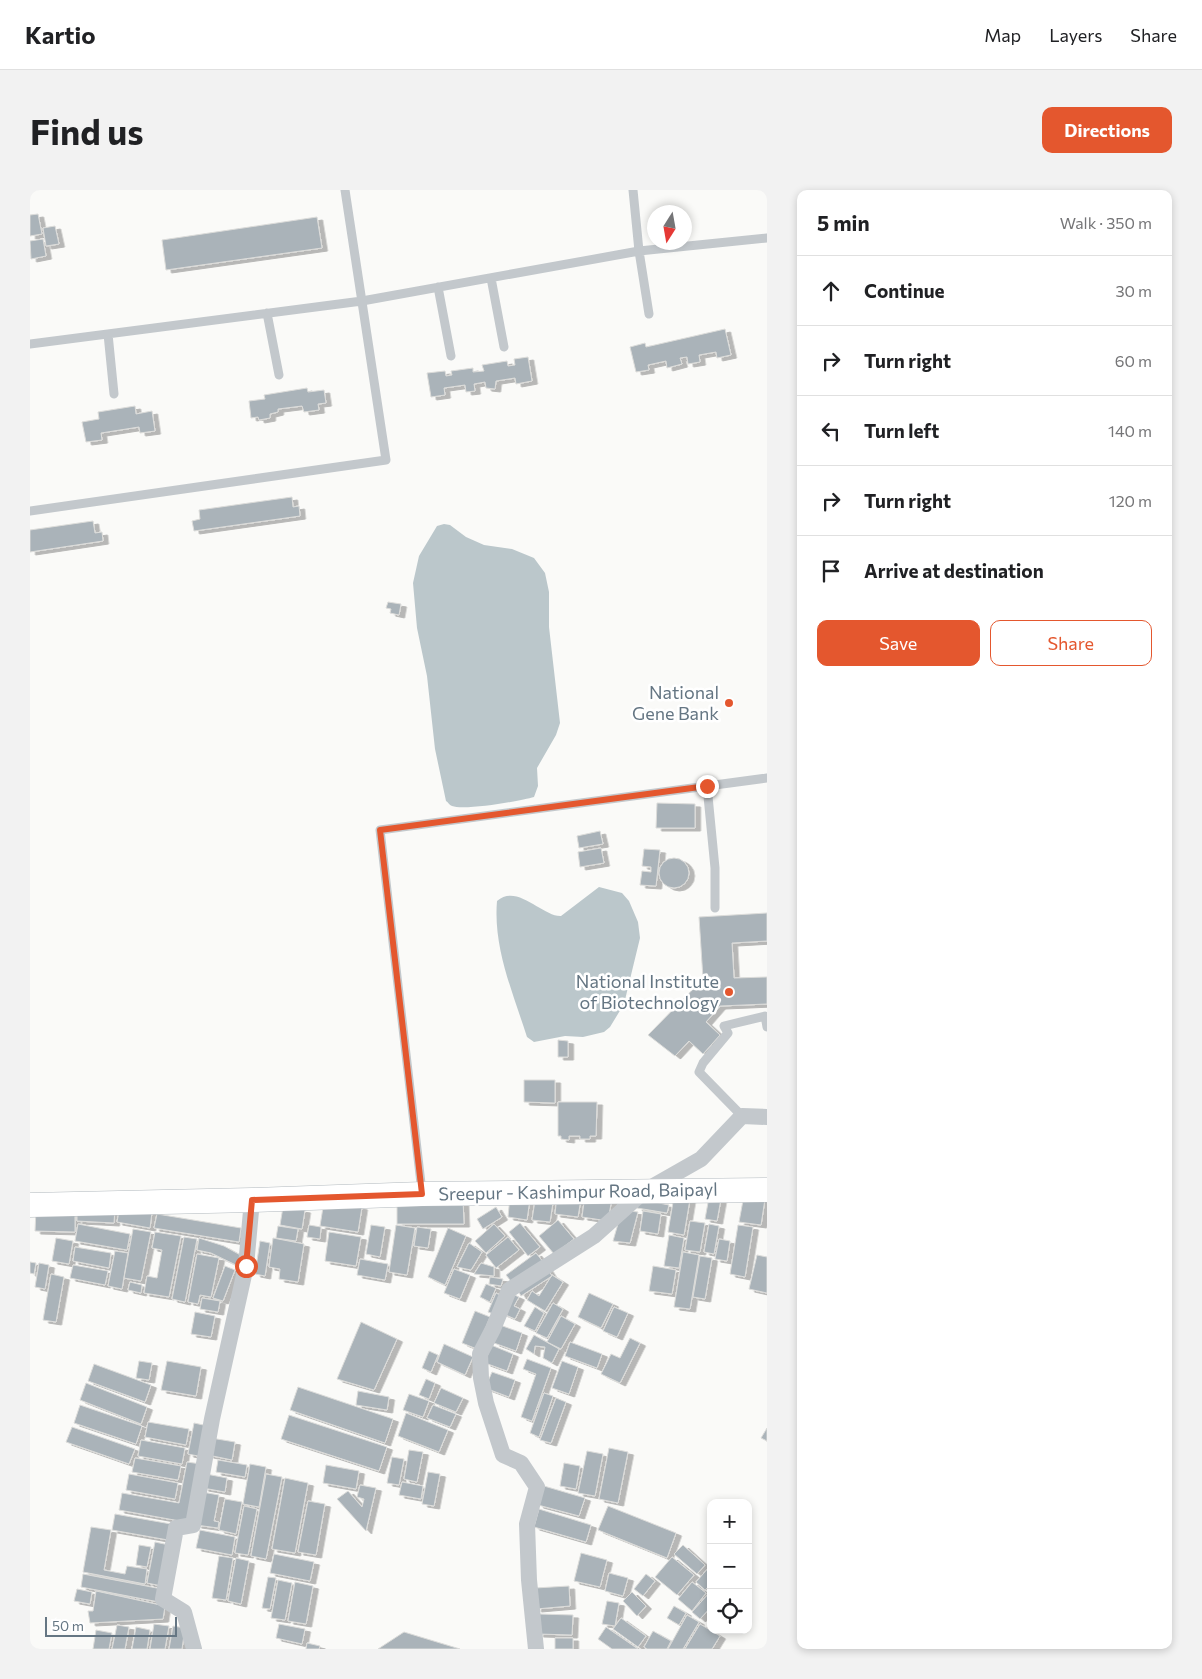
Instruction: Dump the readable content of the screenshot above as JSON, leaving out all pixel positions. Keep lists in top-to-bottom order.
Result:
{
  "streets": {
    "street": ["Sreepur - Kashimpur Road, Baipayl"]
  },
  "places": ["National Gene Bank", "National Institute of Biotechnology"],
  "scale_bar": "50 m",
  "north": "bottom",
  "page": {
    "header": "Kartio",
    "nav": ["Map", "Layers", "Share"],
    "buttons": [
      "Directions",
      ["Save", "Share"]
    ],
    "title": "Find us",
    "heading": ["5 min", "Walk · 350 m"],
    "list": [
      ["Continue", "30 m"],
      ["Turn right", "60 m"],
      ["Turn left", "140 m"],
      ["Turn right", "120 m"],
      "Arrive at destination"
    ],
    "map_buttons": ["+", "−"],
    "scale": "50 m"
  }
}
